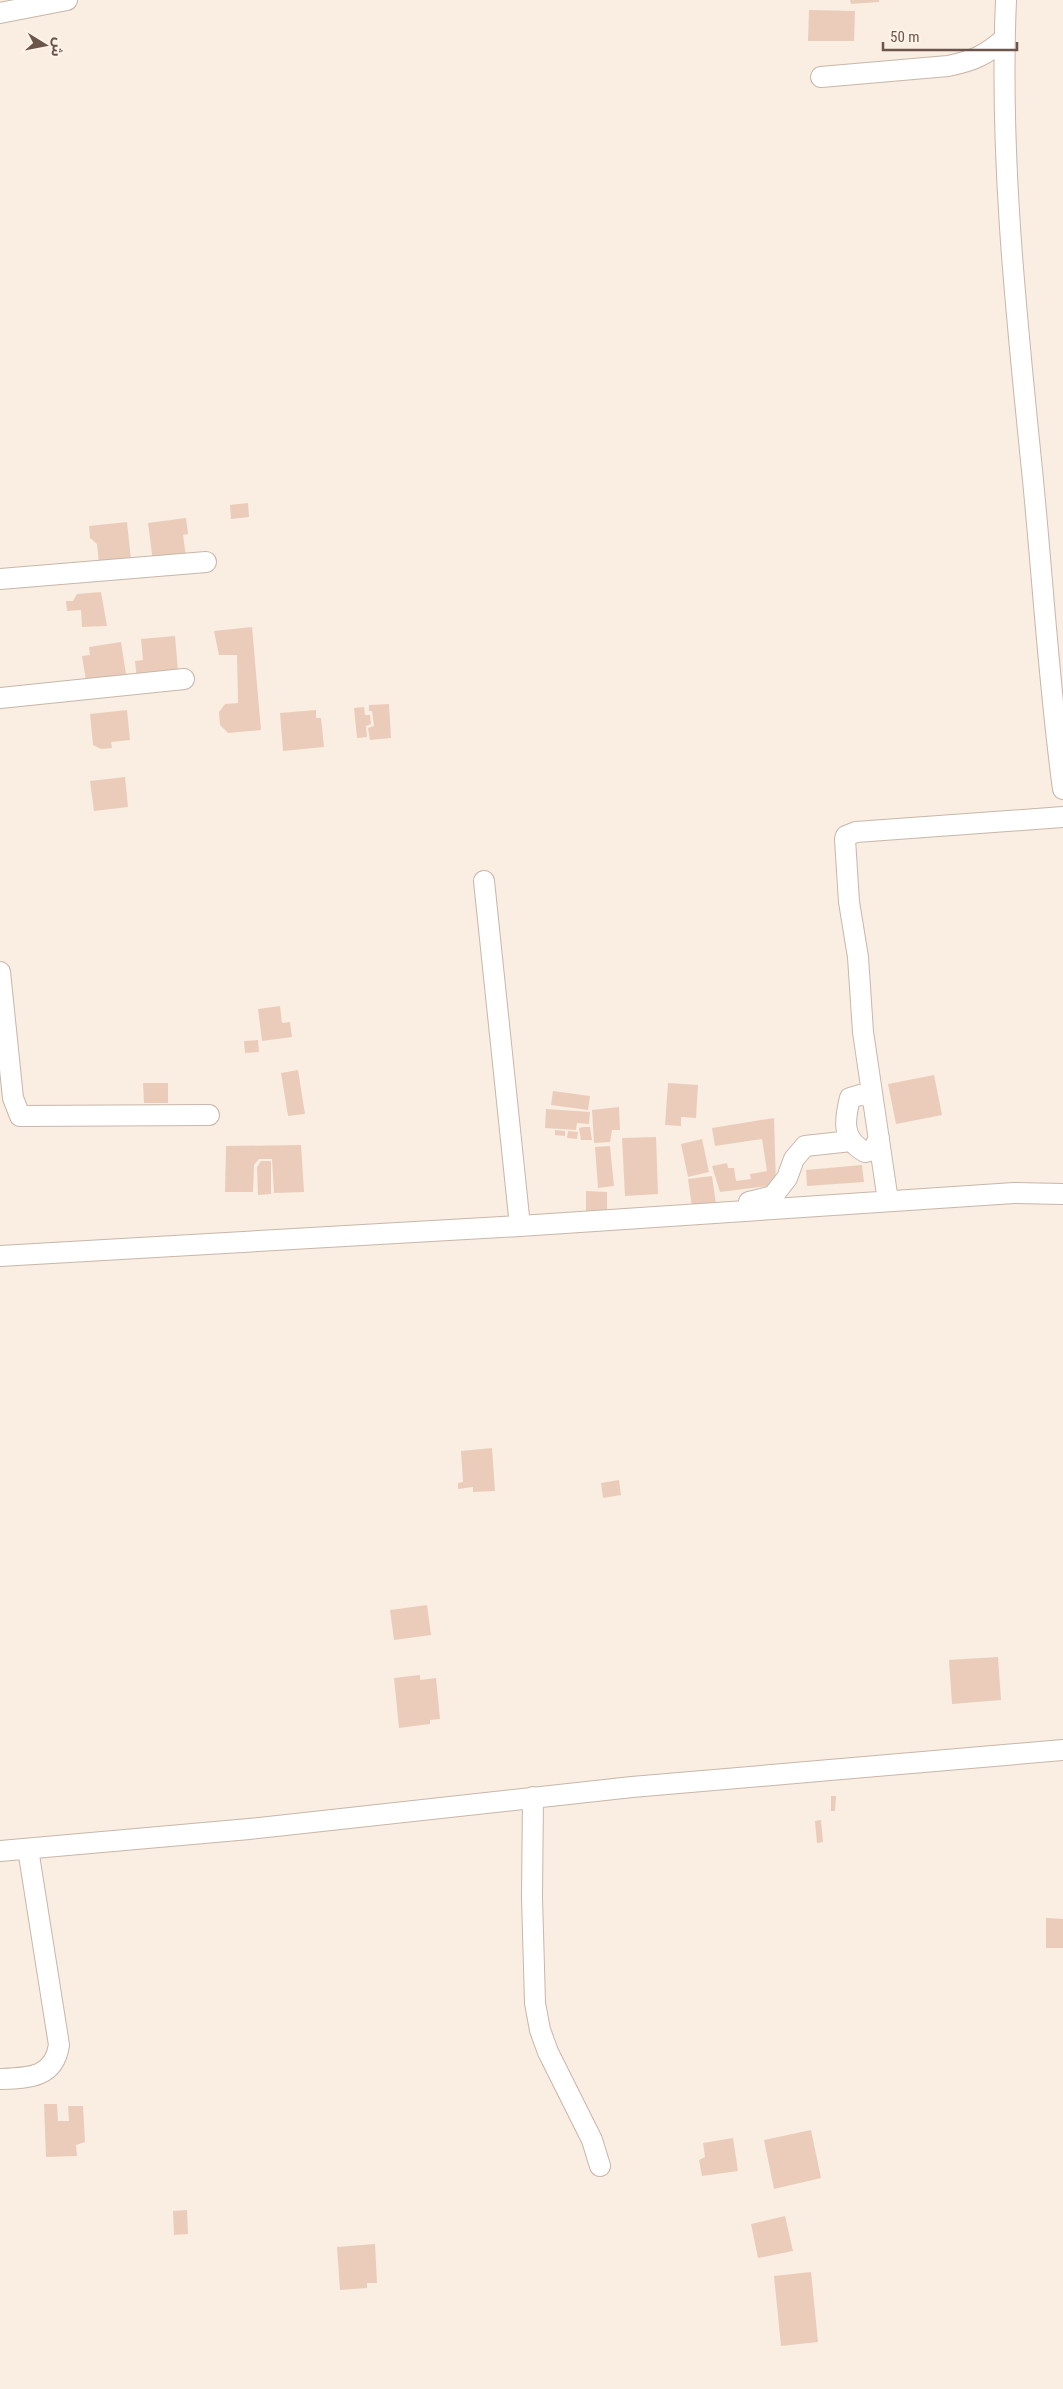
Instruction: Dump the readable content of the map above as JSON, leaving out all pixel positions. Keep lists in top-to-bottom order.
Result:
{
  "scale_bar": "50 m",
  "north": "right"
}
